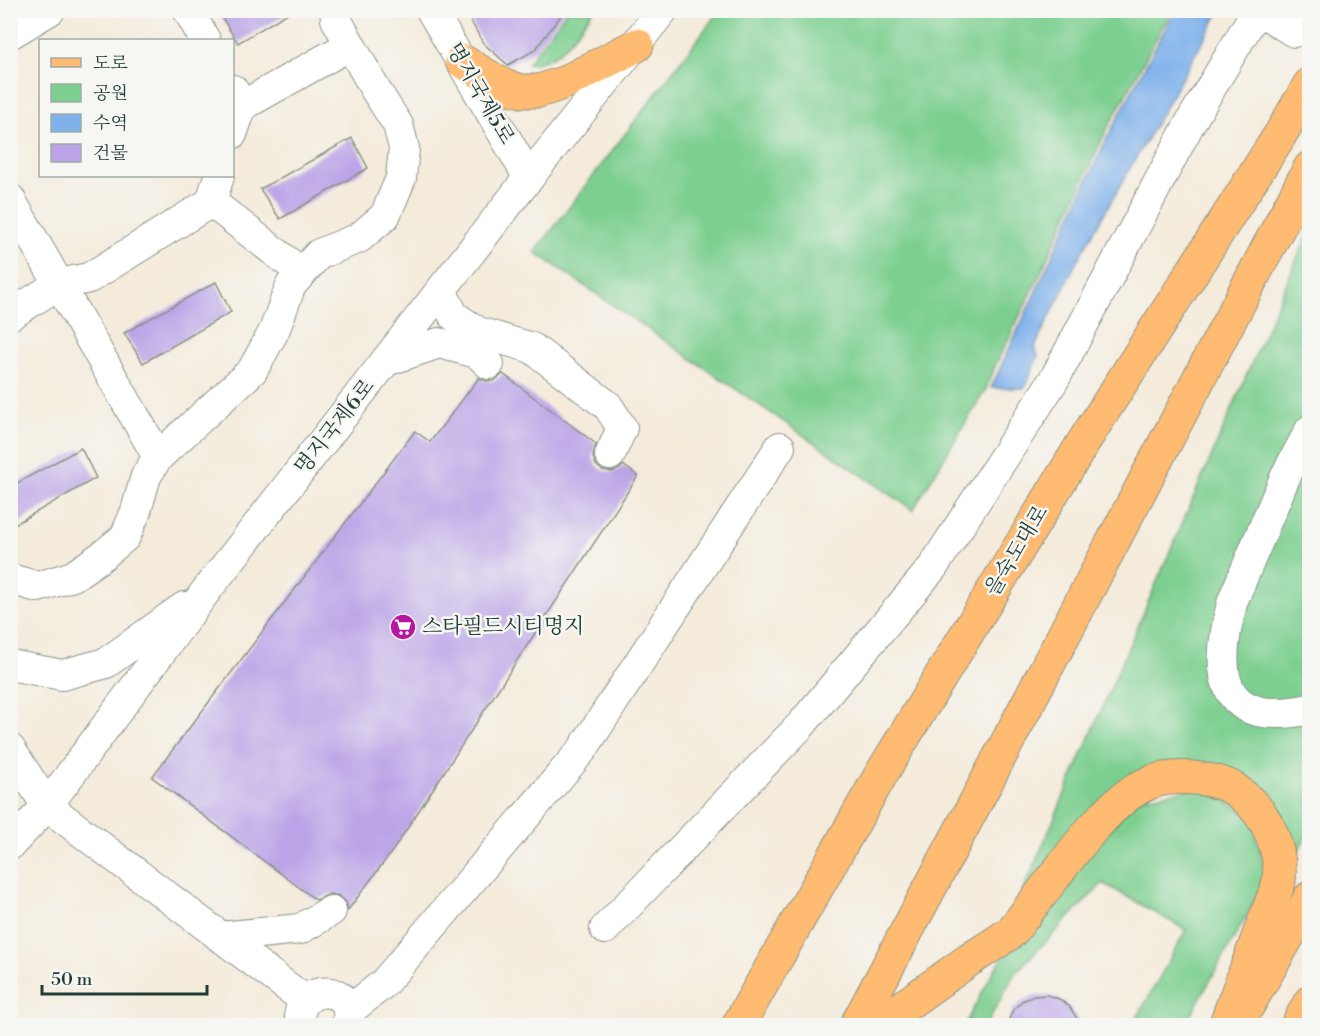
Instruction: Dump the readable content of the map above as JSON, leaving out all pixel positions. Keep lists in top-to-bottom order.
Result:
{
  "streets": {
    "main road": ["을숙도대로"],
    "street": ["명지국제5로", "명지국제6로"]
  },
  "crossings": [
    ["명지국제5로", "명지국제6로"]
  ],
  "places": {
    "supermarket": ["스타필드시티명지"]
  },
  "legend": [
    "도로",
    "공원",
    "수역",
    "건물"
  ],
  "scale_bar": "50 m"
}
